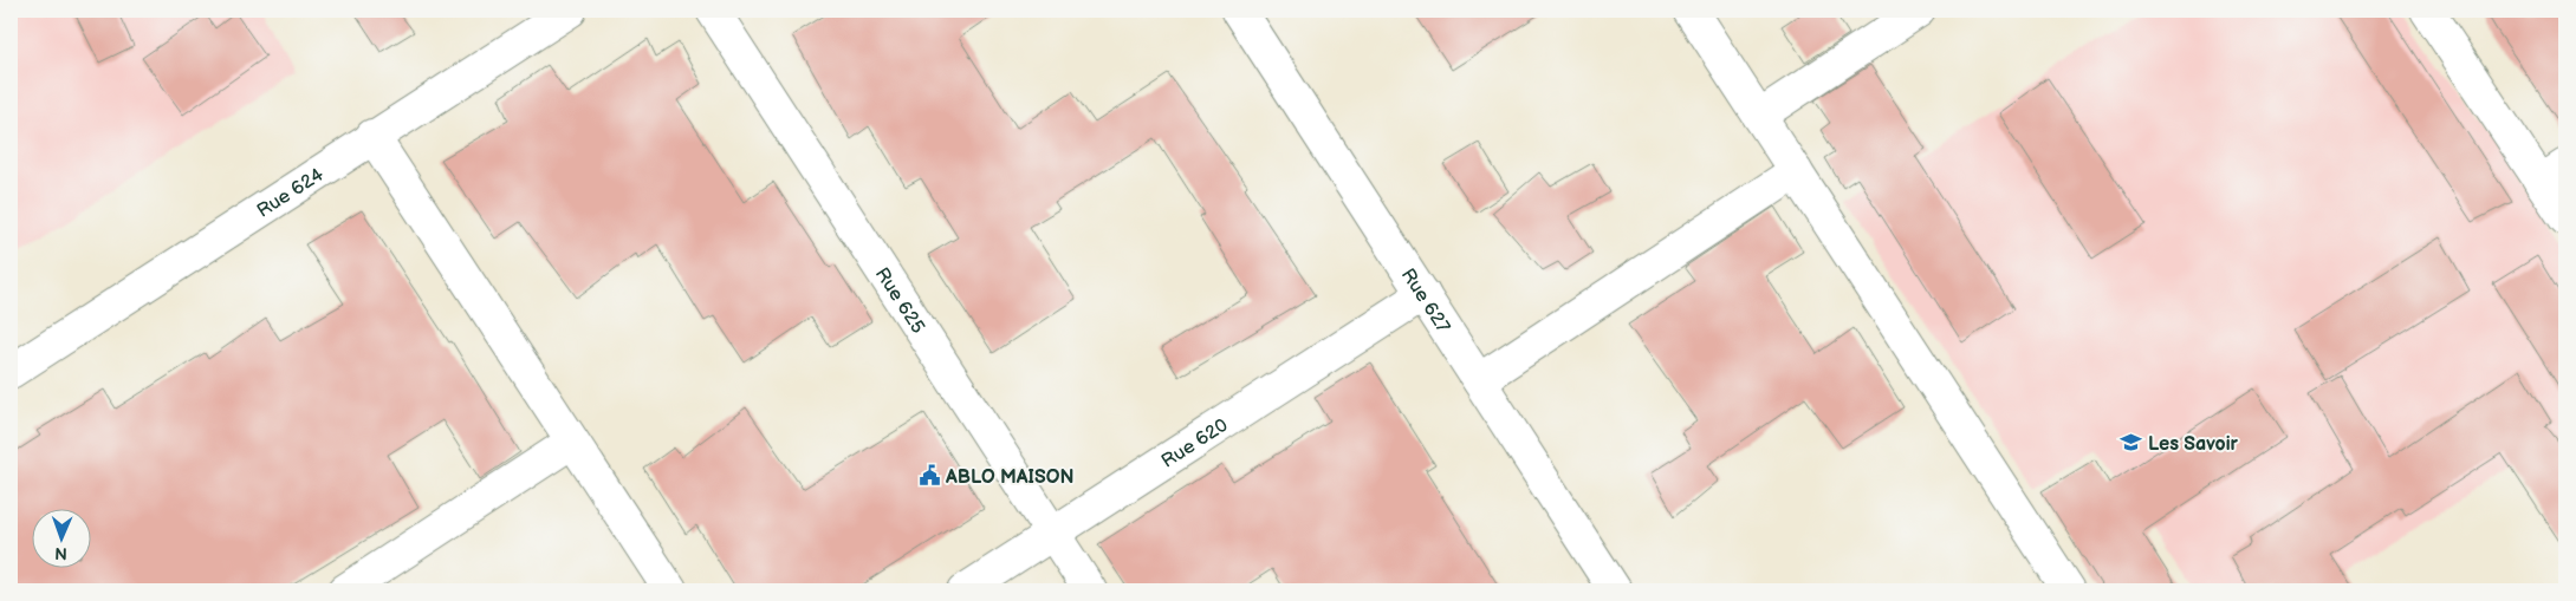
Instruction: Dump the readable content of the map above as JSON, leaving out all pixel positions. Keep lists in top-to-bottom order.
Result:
{
  "streets": {
    "street": [
      "Rue 624",
      "Rue 625",
      "Rue 627",
      "Rue 620"
    ]
  },
  "crossings": [
    ["Rue 625", "Rue 620"],
    ["Rue 627", "Rue 620"]
  ],
  "places": {
    "school or university": ["Les Savoir"],
    "public building": ["ABLO MAISON"]
  },
  "north": "bottom"
}
